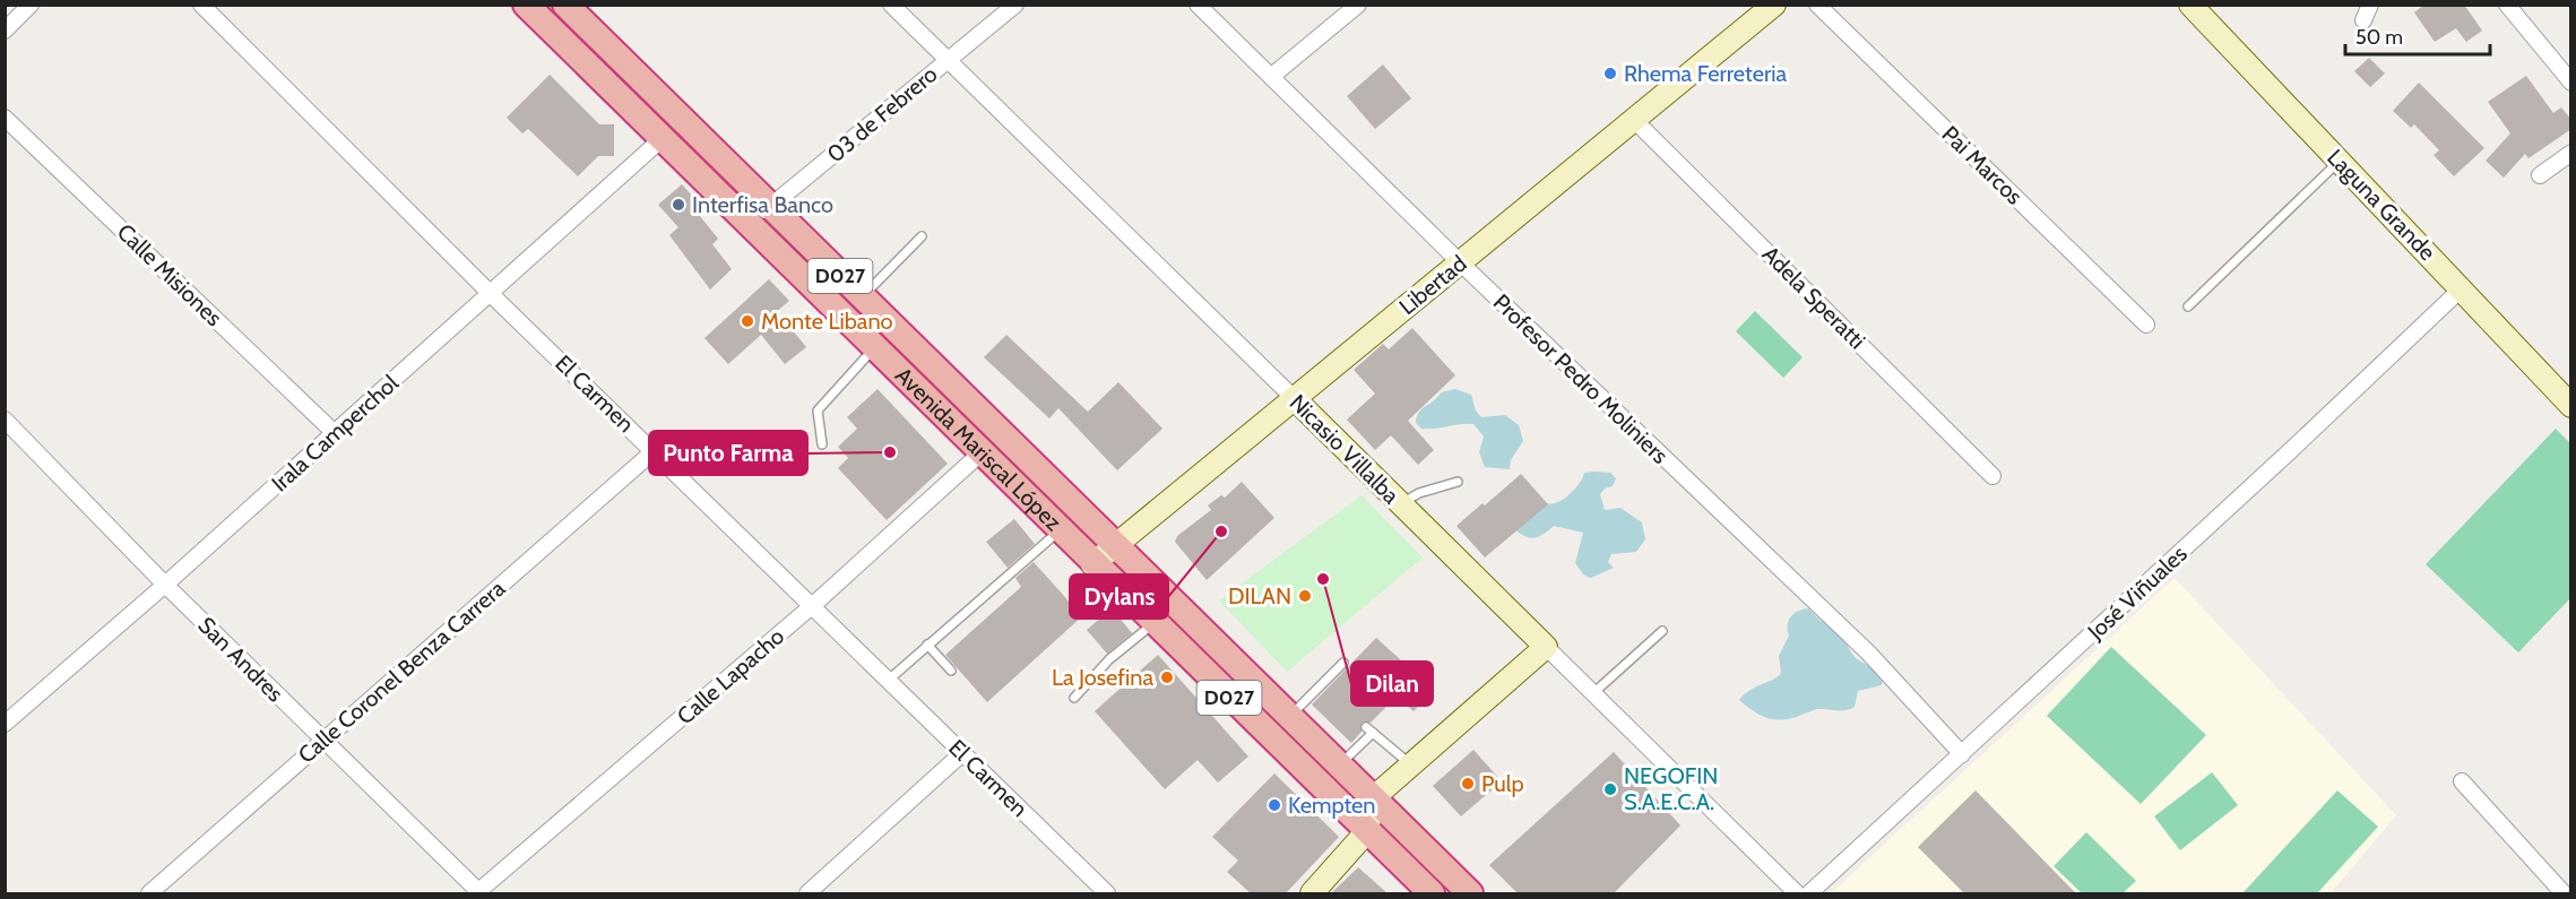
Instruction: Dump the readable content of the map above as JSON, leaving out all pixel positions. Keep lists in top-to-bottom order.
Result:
{
  "streets": {
    "highway": ["D027", "Avenida Mariscal López"],
    "main road": ["Laguna Grande", "Libertad", "Nicasio Villalba"],
    "street": [
      "03 de Febrero",
      "Pai Marcos",
      "Calle Misiones",
      "Adela Speratti",
      "Profesor Pedro Moliniers",
      "El Carmen",
      "Irala Camperchol",
      "José Viñuales",
      "San Andres",
      "Calle Coronel Benza Carrera",
      "Calle Lapacho"
    ]
  },
  "crossings": [
    ["03 de Febrero", "Nicasio Villalba"],
    ["03 de Febrero", "Avenida Mariscal López"],
    ["Laguna Grande", "José Viñuales"],
    ["Calle Misiones", "Irala Camperchol"],
    ["Libertad", "Adela Speratti"],
    ["Libertad", "Profesor Pedro Moliniers"],
    ["Libertad", "Nicasio Villalba"],
    ["Libertad", "Avenida Mariscal López"],
    ["Profesor Pedro Moliniers", "José Viñuales"],
    ["El Carmen", "Irala Camperchol"],
    ["El Carmen", "Calle Coronel Benza Carrera"],
    ["El Carmen", "Calle Lapacho"],
    ["Irala Camperchol", "Avenida Mariscal López"],
    ["Irala Camperchol", "San Andres"],
    ["Avenida Mariscal López", "Calle Lapacho"],
    ["San Andres", "Calle Coronel Benza Carrera"],
    ["San Andres", "Calle Lapacho"]
  ],
  "places": [
    "Rhema Ferreteria",
    "Interfisa Banco",
    "Monte Libano",
    "Punto Farma",
    "Dylans",
    "Dilan",
    "DILAN",
    "La Josefina",
    "Pulp",
    "NEGOFIN S.A.E.C.A.",
    "Kempten"
  ],
  "scale_bar": "50 m"
}
